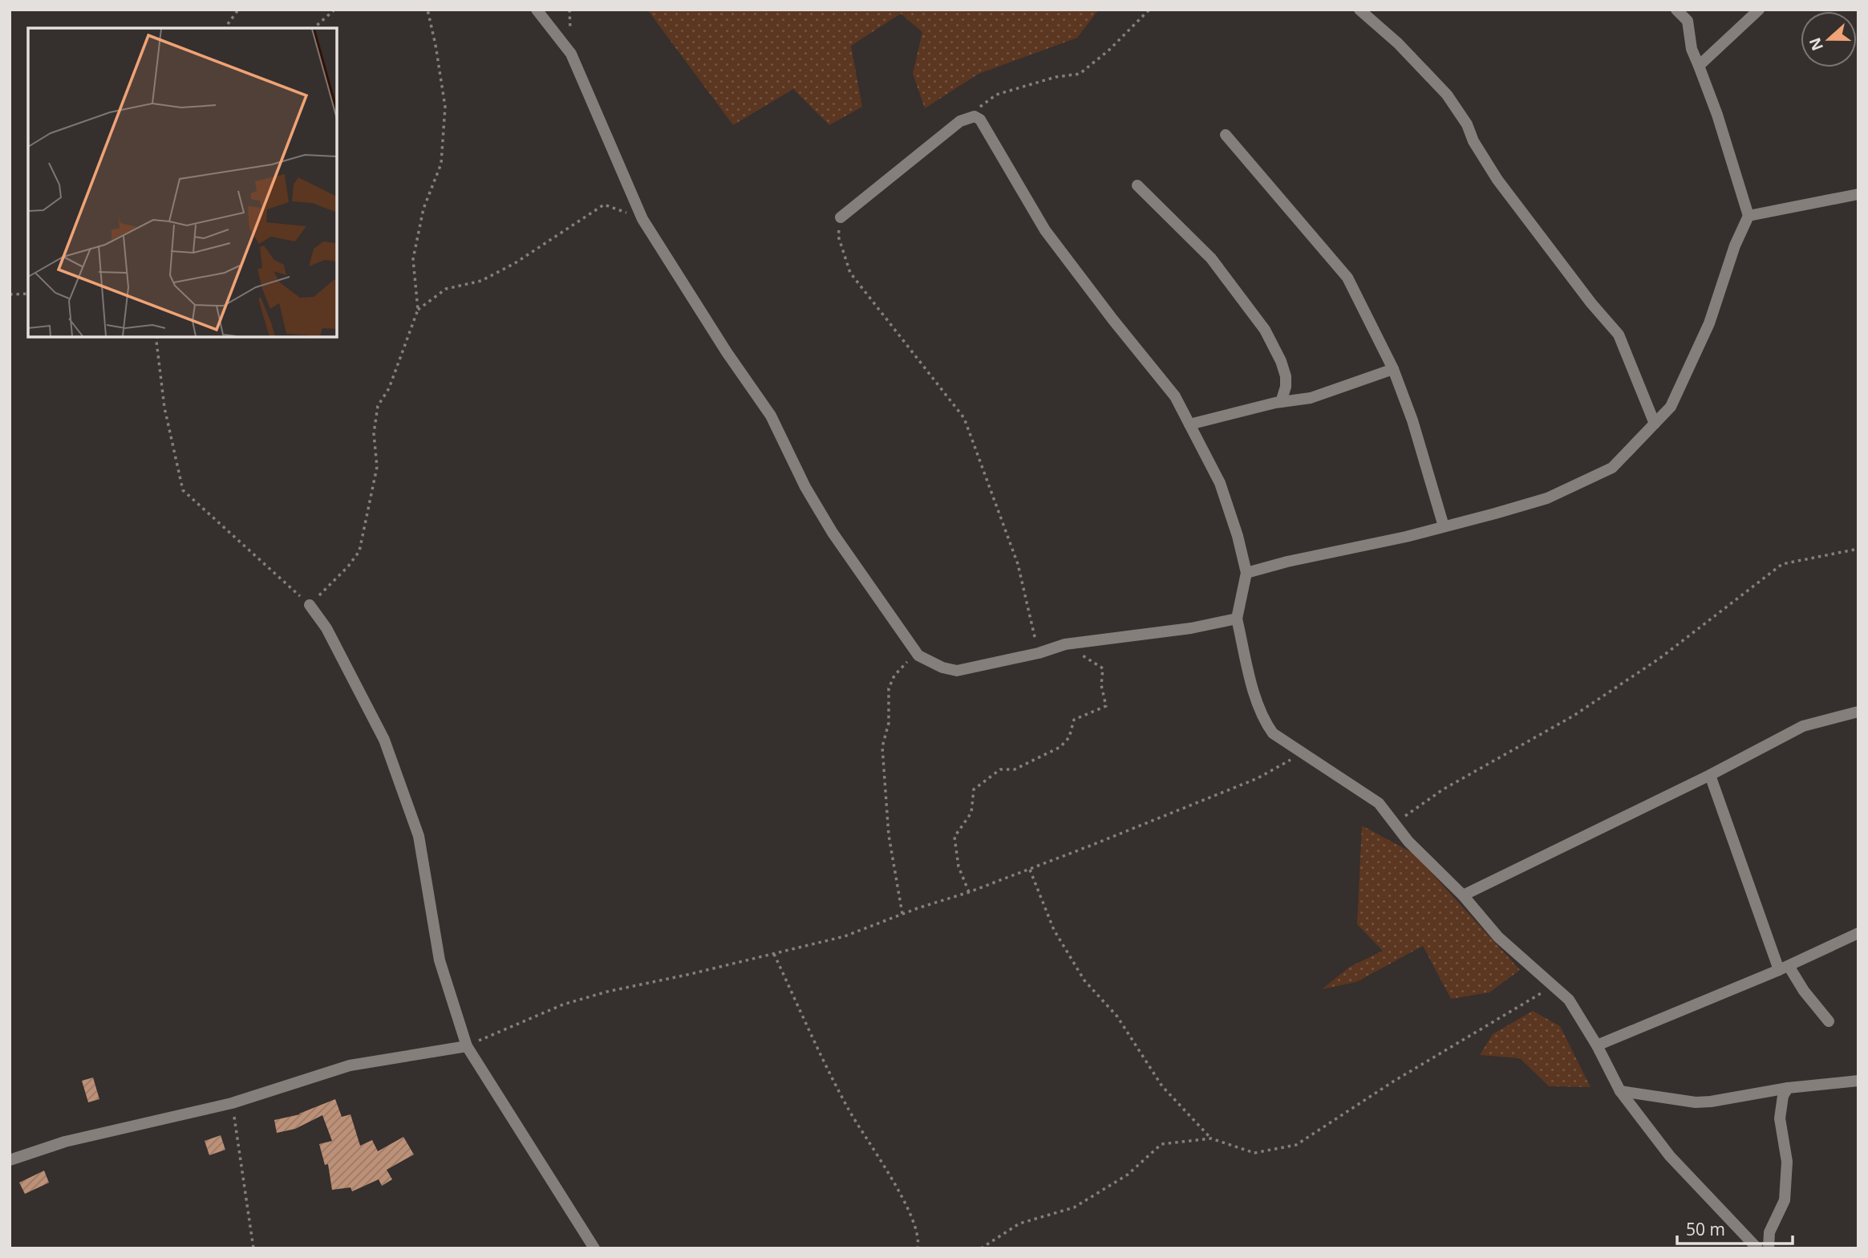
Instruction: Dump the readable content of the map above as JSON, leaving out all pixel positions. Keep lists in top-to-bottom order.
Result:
{
  "scale_bar": "50 m",
  "north": "left"
}
